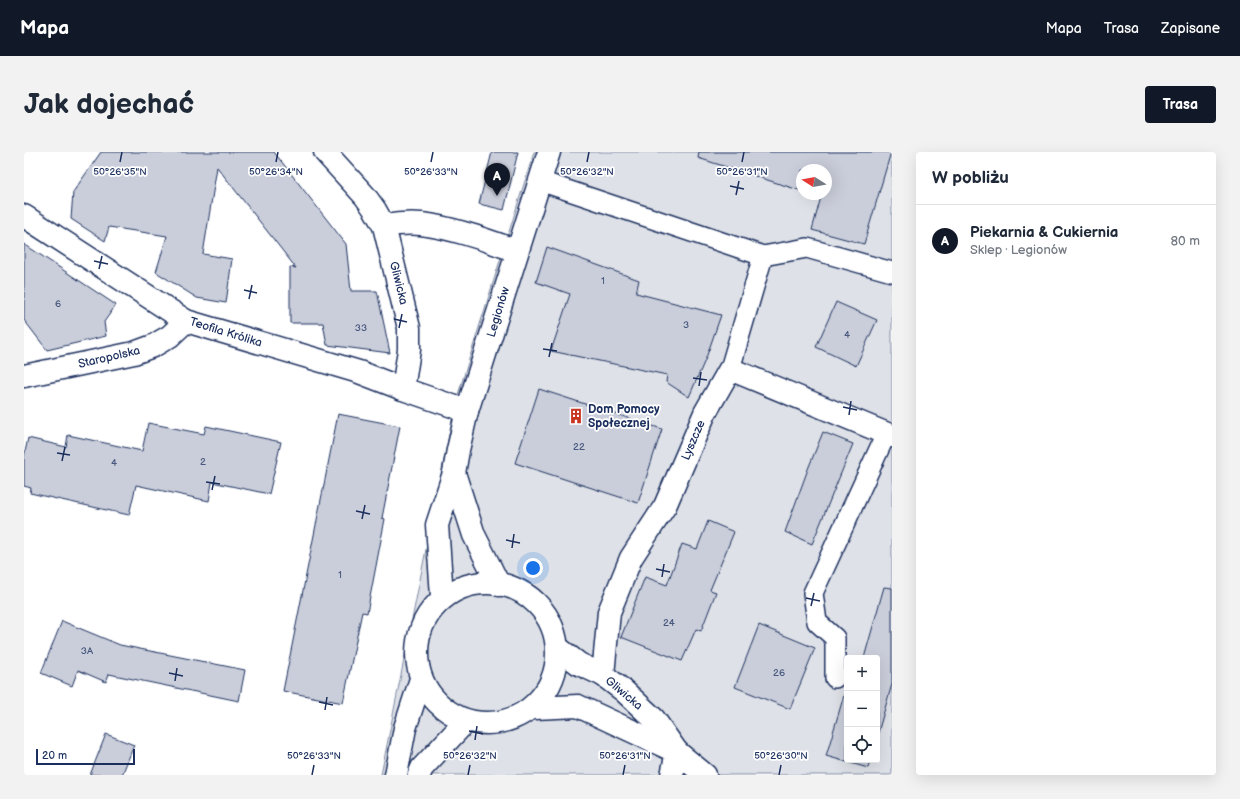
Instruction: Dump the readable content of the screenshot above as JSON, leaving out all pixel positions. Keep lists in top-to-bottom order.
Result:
{
  "streets": {
    "street": [
      "Gliwicka",
      "Legionów",
      "Teofila Królika",
      "Staropolska",
      "Lyszcze"
    ]
  },
  "crossings": [
    ["Gliwicka", "Legionów"],
    ["Gliwicka", "Teofila Królika"],
    ["Gliwicka", "Lyszcze"],
    ["Teofila Królika", "Staropolska"]
  ],
  "places": {
    "building": ["Dom Pomocy Społecznej"]
  },
  "house_numbers": [
    "1",
    "6",
    "3",
    "33",
    "4",
    "22",
    "2",
    "4",
    "1",
    "24",
    "3A",
    "26"
  ],
  "scale_bar": "20 m",
  "north": "left",
  "page": {
    "header": "Mapa",
    "nav": ["Mapa", "Trasa", "Zapisane"],
    "buttons": "Trasa",
    "title": "Jak dojechać",
    "heading": "W pobliżu",
    "pins": "A",
    "list": [
      {
        "mark": "A",
        "name": "Piekarnia & Cukiernia",
        "note": "Sklep · Legionów",
        "value": "80 m"
      }
    ],
    "map_buttons": ["+", "−"],
    "scale": "20 m"
  },
  "coordinates": [
    "50°26'35\"N",
    "50°26'34\"N",
    "50°26'33\"N",
    "50°26'32\"N",
    "50°26'31\"N",
    "50°26'30\"N"
  ]
}
